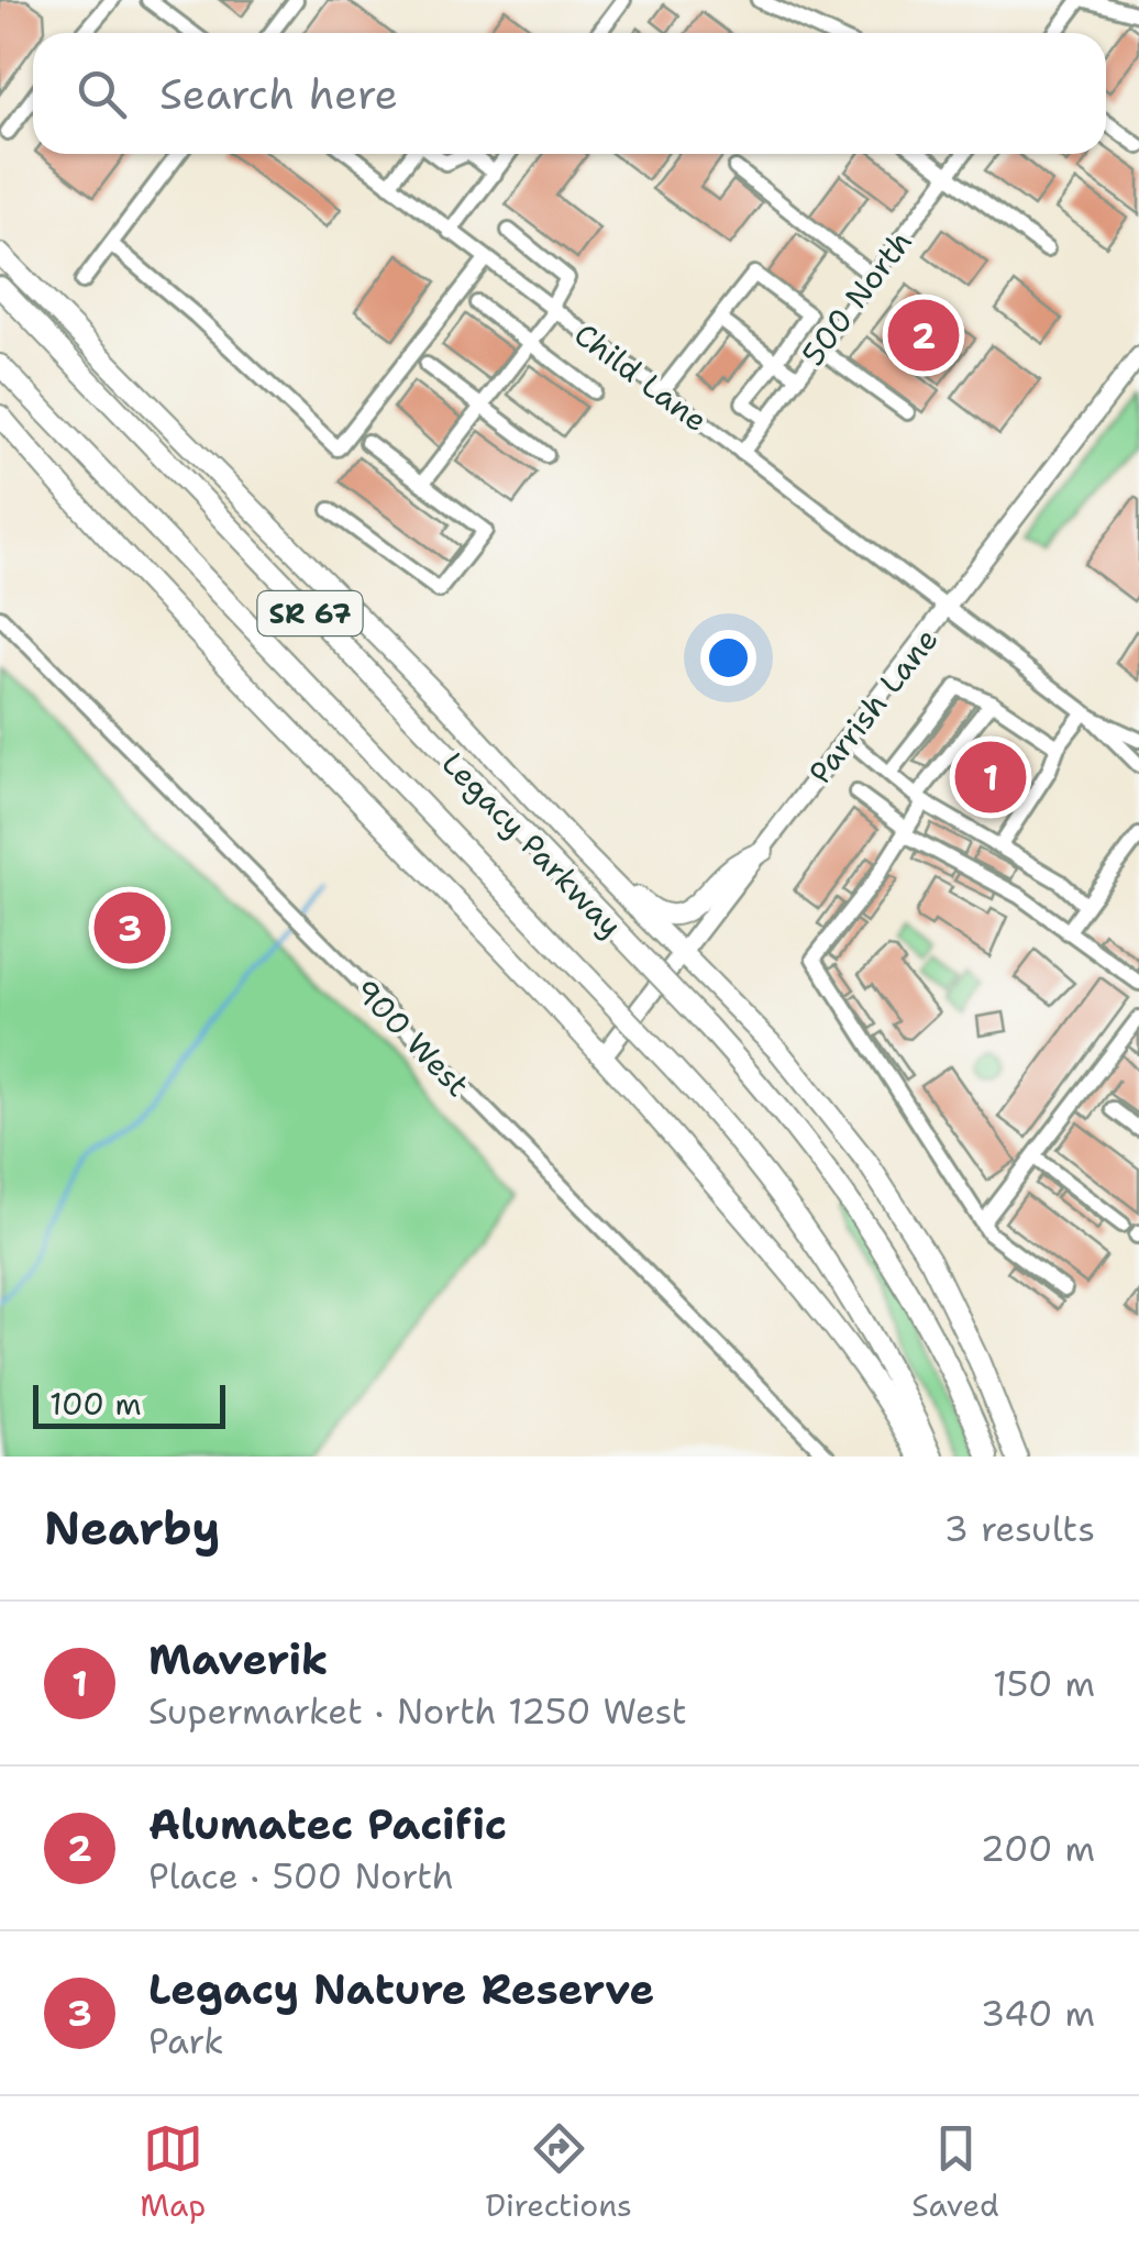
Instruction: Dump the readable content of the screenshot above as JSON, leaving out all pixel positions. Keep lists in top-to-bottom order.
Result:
{
  "streets": {
    "highway": ["SR 67", "Legacy Parkway"],
    "main road": ["Parrish Lane"],
    "street": ["500 North", "Child Lane", "900 West"]
  },
  "crossings": [
    ["500 North", "Child Lane"],
    ["Child Lane", "Parrish Lane"]
  ],
  "scale_bar": "100 m",
  "page": {
    "search": "Search here",
    "pins": ["2", "1", "3"],
    "scale": "100 m",
    "heading": ["Nearby", "3 results"],
    "list": [
      {
        "mark": "1",
        "name": "Maverik",
        "note": "Supermarket · North 1250 West",
        "value": "150 m"
      },
      {
        "mark": "2",
        "name": "Alumatec Pacific",
        "note": "Place · 500 North",
        "value": "200 m"
      },
      {
        "mark": "3",
        "name": "Legacy Nature Reserve",
        "note": "Park",
        "value": "340 m"
      }
    ],
    "nav": ["Map", "Directions", "Saved"]
  }
}
